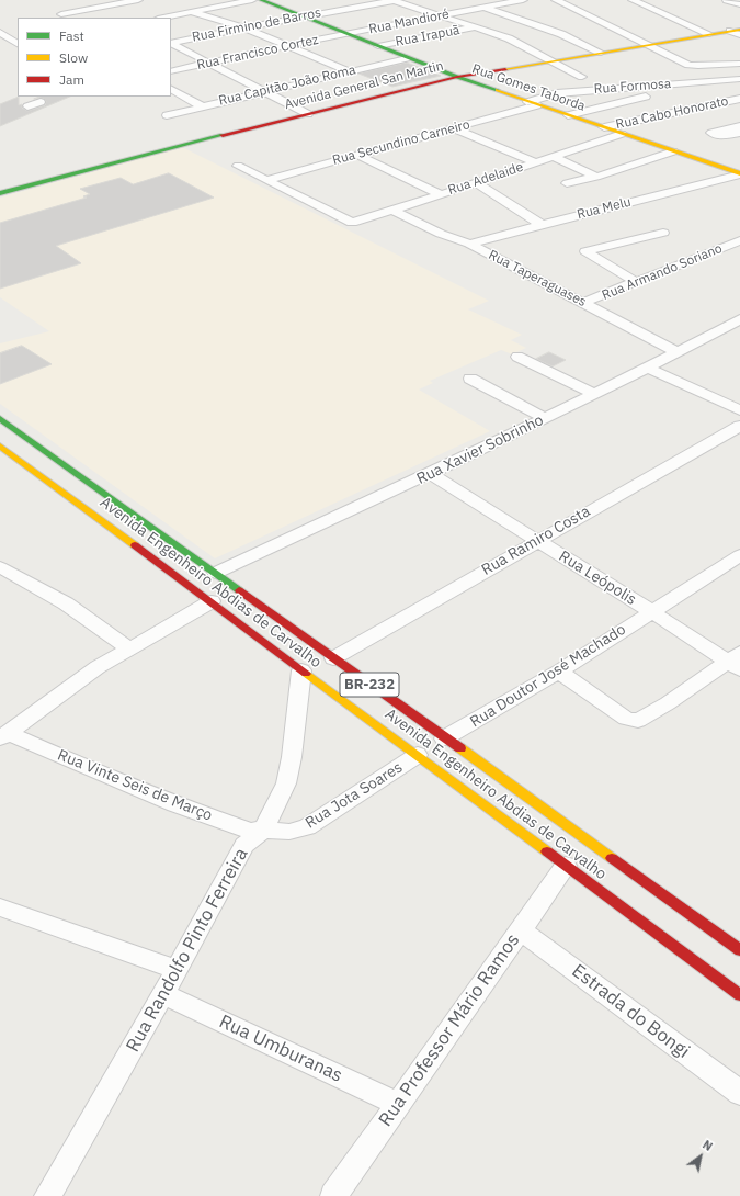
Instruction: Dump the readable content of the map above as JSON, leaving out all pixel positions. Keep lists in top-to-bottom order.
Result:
{
  "streets": {
    "main road": [
      "Avenida General San Martin",
      "Rua Gomes Taborda",
      "Avenida Engenheiro Abdias de Carvalho",
      "BR-232"
    ],
    "street": [
      "Rua Mandioré",
      "Rua Firmino de Barros",
      "Rua Irapuã",
      "Rua Francisco Cortez",
      "Rua Capitão João Roma",
      "Rua Formosa",
      "Rua Cabo Honorato",
      "Rua Secundino Carneiro",
      "Rua Adelaide",
      "Rua Melu",
      "Rua Armando Soriano",
      "Rua Taperaguases",
      "Rua Xavier Sobrinho",
      "Rua Ramiro Costa",
      "Rua Leópolis",
      "Rua Doutor José Machado",
      "Rua Vinte Seis de Março",
      "Rua Jota Soares",
      "Rua Randolfo Pinto Ferreira",
      "Estrada do Bongi",
      "Rua Professor Mário Ramos",
      "Rua Umburanas"
    ]
  },
  "crossings": [
    ["Rua Mandioré", "Rua Francisco Cortez"],
    ["Rua Mandioré", "Rua Gomes Taborda"],
    ["Rua Firmino de Barros", "Rua Gomes Taborda"],
    ["Rua Irapuã", "Rua Gomes Taborda"],
    ["Rua Francisco Cortez", "Rua Gomes Taborda"],
    ["Rua Capitão João Roma", "Rua Gomes Taborda"],
    ["Avenida General San Martin", "Rua Gomes Taborda"],
    ["Rua Formosa", "Rua Gomes Taborda"],
    ["Rua Gomes Taborda", "Rua Cabo Honorato"],
    ["Rua Gomes Taborda", "Rua Secundino Carneiro"],
    ["Rua Gomes Taborda", "Rua Adelaide"],
    ["Rua Gomes Taborda", "Rua Melu"],
    ["Rua Secundino Carneiro", "Rua Adelaide"],
    ["Rua Adelaide", "Rua Taperaguases"],
    ["Rua Melu", "Rua Taperaguases"],
    ["Rua Armando Soriano", "Rua Taperaguases"],
    ["Rua Taperaguases", "Rua Xavier Sobrinho"],
    ["Rua Xavier Sobrinho", "Rua Leópolis"],
    ["Rua Xavier Sobrinho", "Avenida Engenheiro Abdias de Carvalho"],
    ["Rua Ramiro Costa", "Rua Leópolis"],
    ["Rua Ramiro Costa", "Avenida Engenheiro Abdias de Carvalho"],
    ["Rua Leópolis", "Rua Doutor José Machado"],
    ["Avenida Engenheiro Abdias de Carvalho", "Rua Doutor José Machado"],
    ["Avenida Engenheiro Abdias de Carvalho", "Rua Jota Soares"],
    ["Avenida Engenheiro Abdias de Carvalho", "Rua Randolfo Pinto Ferreira"],
    ["Avenida Engenheiro Abdias de Carvalho", "Rua Professor Mário Ramos"],
    ["Rua Vinte Seis de Março", "Rua Jota Soares"],
    ["Rua Vinte Seis de Março", "Rua Randolfo Pinto Ferreira"],
    ["Rua Jota Soares", "Rua Randolfo Pinto Ferreira"],
    ["Rua Randolfo Pinto Ferreira", "Rua Umburanas"],
    ["Estrada do Bongi", "Rua Professor Mário Ramos"],
    ["Rua Professor Mário Ramos", "Rua Umburanas"]
  ],
  "legend": ["Fast", "Slow", "Jam"],
  "north": "top right"
}
